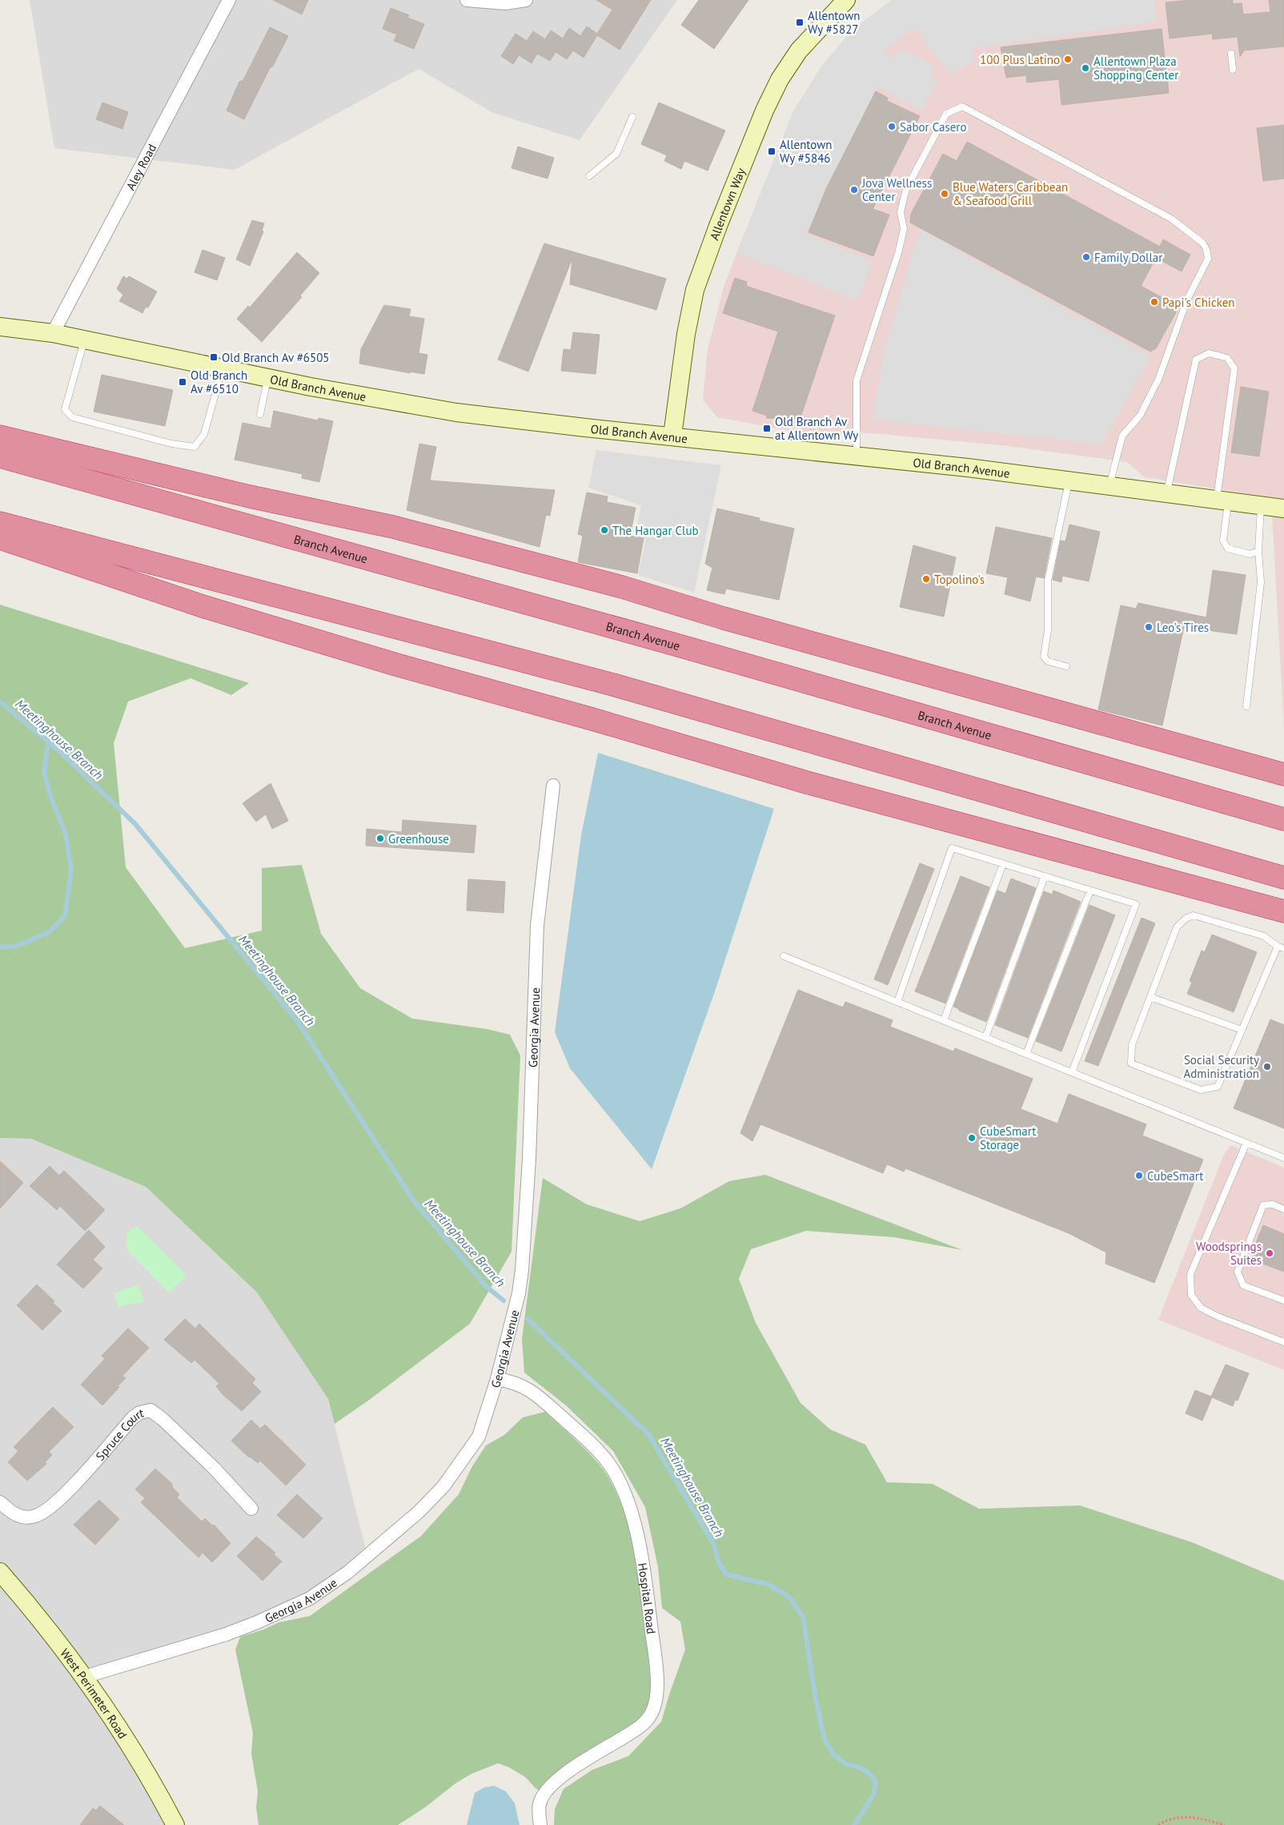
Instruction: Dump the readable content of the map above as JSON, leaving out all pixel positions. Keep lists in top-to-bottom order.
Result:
{
  "streets": {
    "highway": ["Branch Avenue"],
    "main road": ["Allentown Way", "Old Branch Avenue", "West Perimeter Road"],
    "street": [
      "Aley Road",
      "Georgia Avenue",
      "Spruce Court",
      "Hospital Road"
    ]
  },
  "crossings": [
    ["Aley Road", "Old Branch Avenue"],
    ["Allentown Way", "Old Branch Avenue"],
    ["Georgia Avenue", "Hospital Road"],
    ["Georgia Avenue", "West Perimeter Road"]
  ],
  "water": ["Meetinghouse Branch"],
  "places": {
    "transit": [
      "Allentown Wy #5827",
      "Allentown Wy #5846",
      "Old Branch Av #6505",
      "Old Branch Av #6510",
      "Old Branch Av at Allentown Wy"
    ],
    "other": [
      "100 Plus Latino",
      "Allentown Plaza Shopping Center",
      "Sabor Casero",
      "Jova Wellness Center",
      "Blue Waters Caribbean & Seafood Grill",
      "Family Dollar",
      "Papi's Chicken",
      "The Hangar Club",
      "Topolino's",
      "Leo's Tires",
      "Greenhouse",
      "Social Security Administration",
      "CubeSmart Storage",
      "CubeSmart",
      "Woodsprings Suites"
    ]
  }
}
